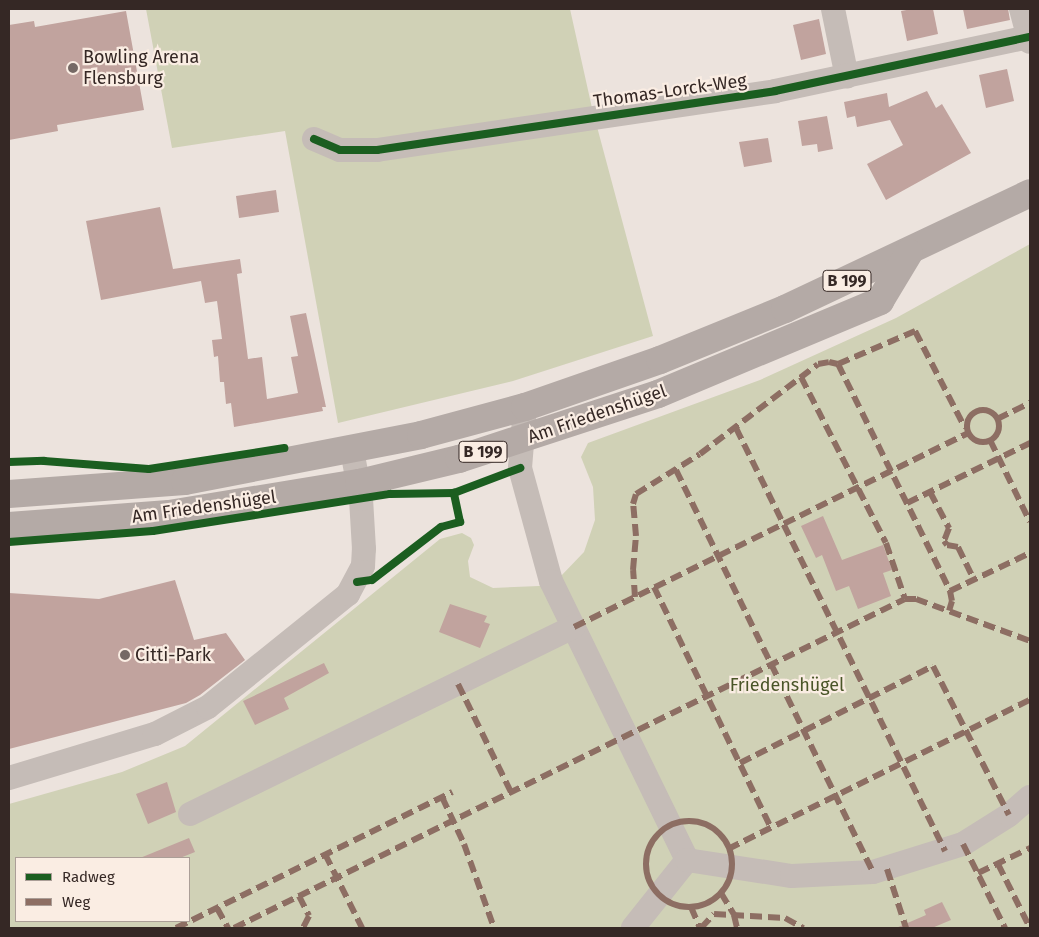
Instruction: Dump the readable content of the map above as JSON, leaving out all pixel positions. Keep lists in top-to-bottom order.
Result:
{
  "streets": {
    "main road": ["B 199", "Am Friedenshügel"],
    "street": ["Thomas-Lorck-Weg"]
  },
  "parks": ["Friedenshügel"],
  "places": ["Bowling Arena Flensburg", "Citti-Park"],
  "legend": ["Radweg", "Weg"]
}
